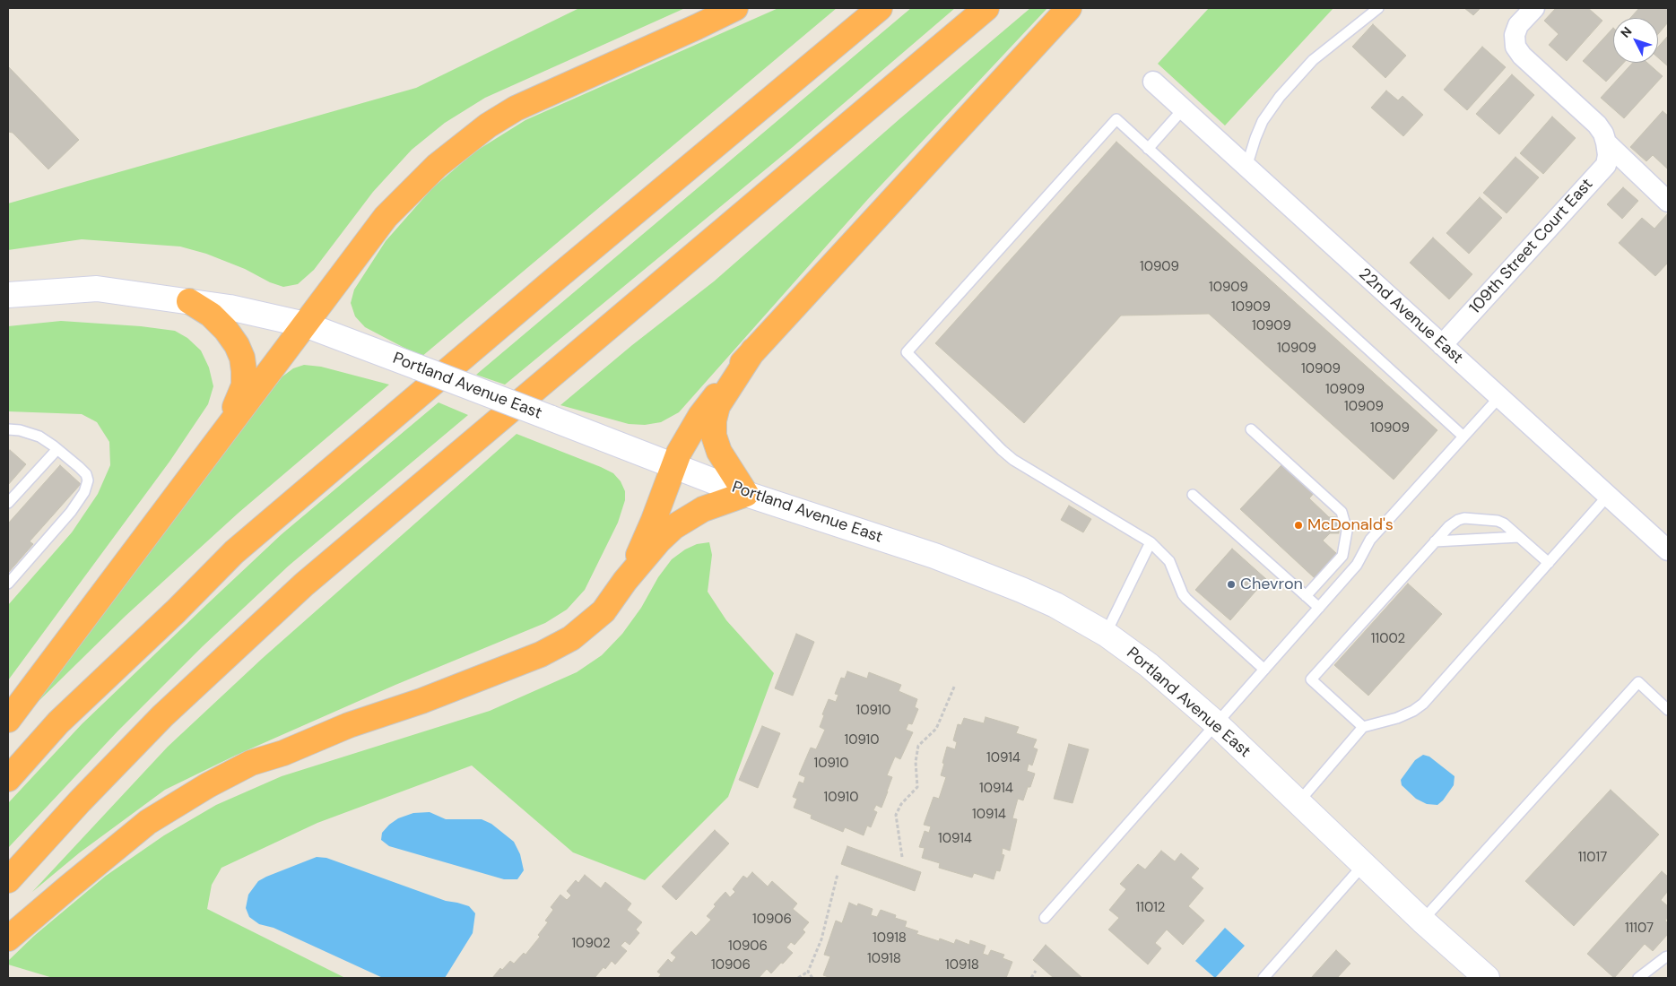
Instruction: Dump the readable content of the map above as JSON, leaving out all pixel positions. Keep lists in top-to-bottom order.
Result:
{
  "streets": {
    "main road": ["Portland Avenue East"],
    "street": ["109th Street Court East", "22nd Avenue East"]
  },
  "crossings": [
    ["109th Street Court East", "22nd Avenue East"]
  ],
  "places": ["McDonald's", "Chevron"],
  "house_numbers": [
    "10909",
    "10909",
    "10909",
    "10909",
    "10909",
    "10909",
    "10909",
    "10909",
    "10909",
    "11002",
    "10910",
    "10910",
    "10914",
    "10910",
    "10914",
    "10910",
    "10914",
    "10914",
    "11017",
    "11012",
    "10906",
    "11107",
    "10918",
    "10902",
    "10906",
    "10918",
    "10906",
    "10918"
  ],
  "north": "top left"
}
